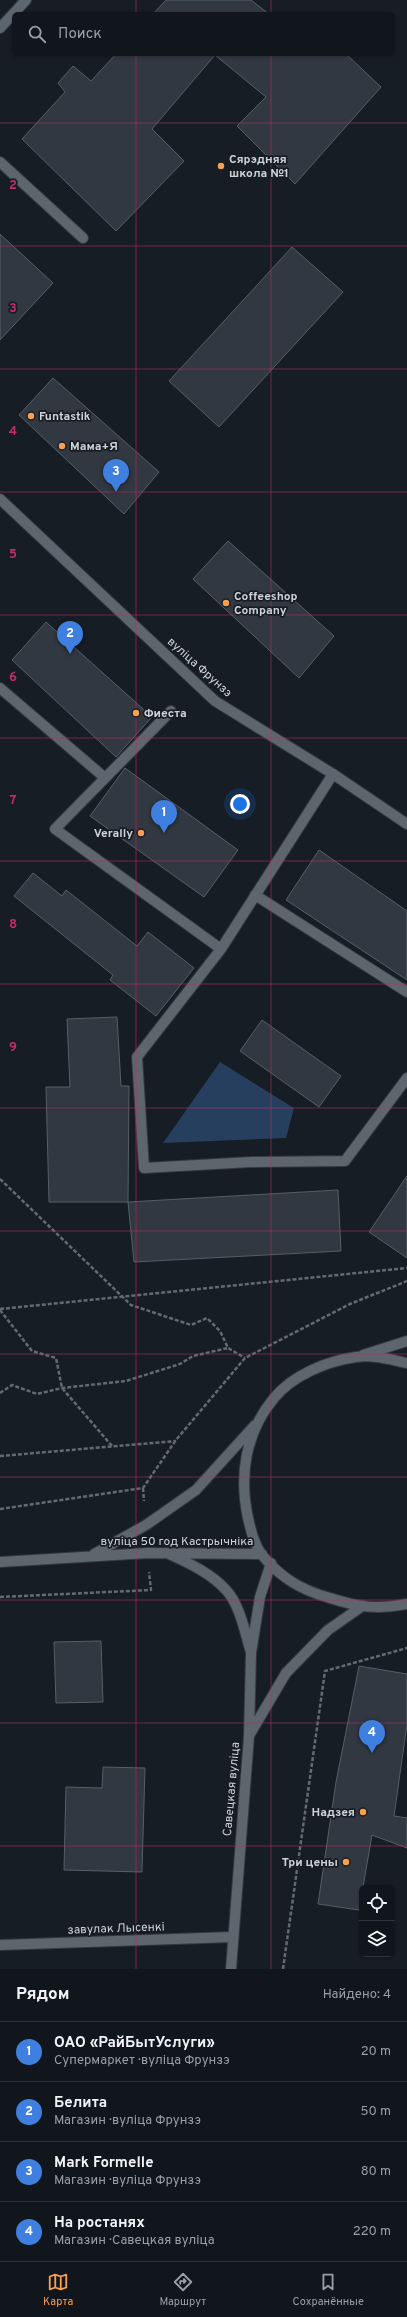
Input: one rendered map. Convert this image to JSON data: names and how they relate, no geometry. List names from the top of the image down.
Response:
{
  "streets": {
    "main road": [
      "вуліца Фрунзэ",
      "вуліца 50 год Кастрычніка",
      "Савецкая вуліца",
      "завулак Лысенкі"
    ]
  },
  "crossings": [
    ["Савецкая вуліца", "завулак Лысенкі"]
  ],
  "places": [
    "Сярэдняя школа №1",
    "Funtastik",
    "Мама+Я",
    "Coffeeshop Company",
    "Фиеста",
    "Verally",
    "Надзея",
    "Три цены"
  ],
  "page": {
    "search": "Поиск",
    "pins": [
      "3",
      "2",
      "1",
      "4"
    ],
    "heading": ["Рядом", "Найдено: 4"],
    "list": [
      {
        "mark": "1",
        "name": "ОАО «РайБытУслуги»",
        "note": "Супермаркет · вуліца Фрунзэ",
        "value": "20 m"
      },
      {
        "mark": "2",
        "name": "Белита",
        "note": "Магазин · вуліца Фрунзэ",
        "value": "50 m"
      },
      {
        "mark": "3",
        "name": "Mark Formelle",
        "note": "Магазин · вуліца Фрунзэ",
        "value": "80 m"
      },
      {
        "mark": "4",
        "name": "На ростанях",
        "note": "Магазин · Савецкая вуліца",
        "value": "220 m"
      }
    ],
    "nav": ["Карта", "Маршрут", "Сохранённые"]
  },
  "grid": {
    "rows": [
      "2",
      "3",
      "4",
      "5",
      "6",
      "7",
      "8",
      "9"
    ]
  }
}
